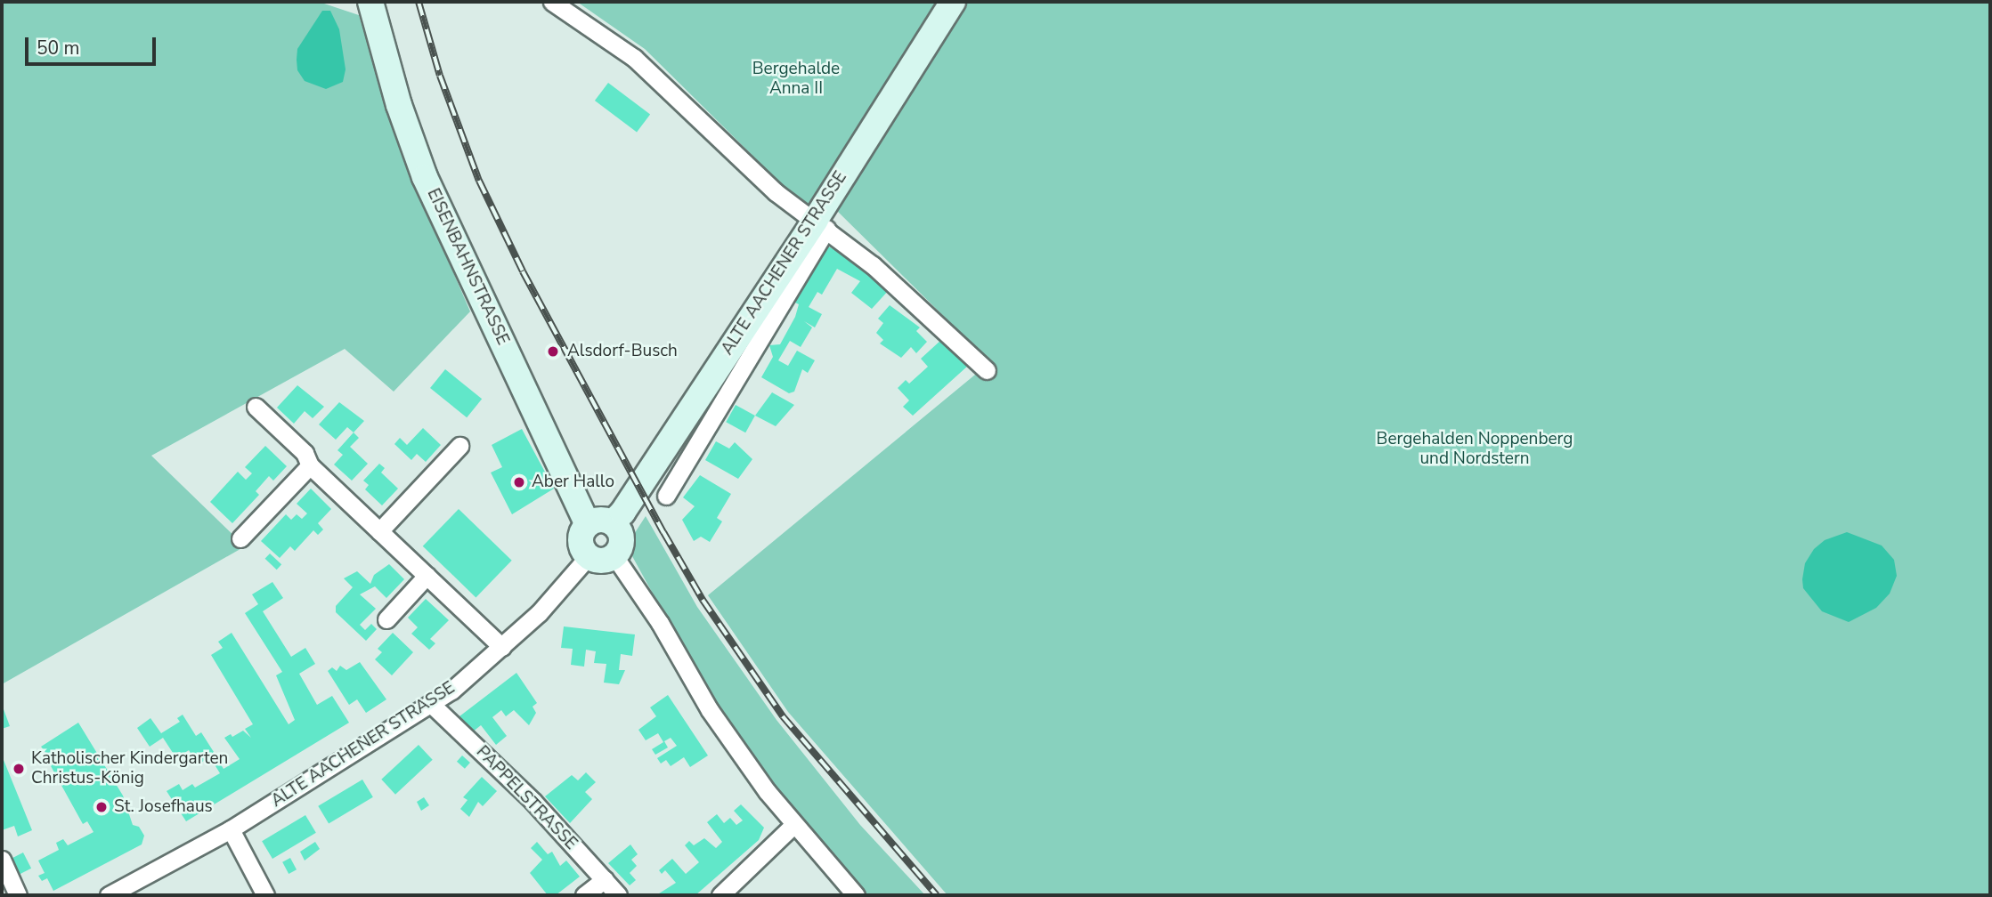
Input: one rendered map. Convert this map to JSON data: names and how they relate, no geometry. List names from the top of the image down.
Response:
{
  "streets": {
    "street": ["ALTE AACHENER STRASSE", "EISENBAHNSTRASSE", "PAPPELSTRASSE"]
  },
  "crossings": [
    ["ALTE AACHENER STRASSE", "EISENBAHNSTRASSE"],
    ["ALTE AACHENER STRASSE", "PAPPELSTRASSE"]
  ],
  "parks": ["Bergehalde Anna II", "Bergehalden Noppenberg und Nordstern"],
  "places": [
    "Alsdorf-Busch",
    "Aber Hallo",
    "Katholischer Kindergarten Christus-König",
    "St. Josefhaus"
  ],
  "scale_bar": "50 m"
}
